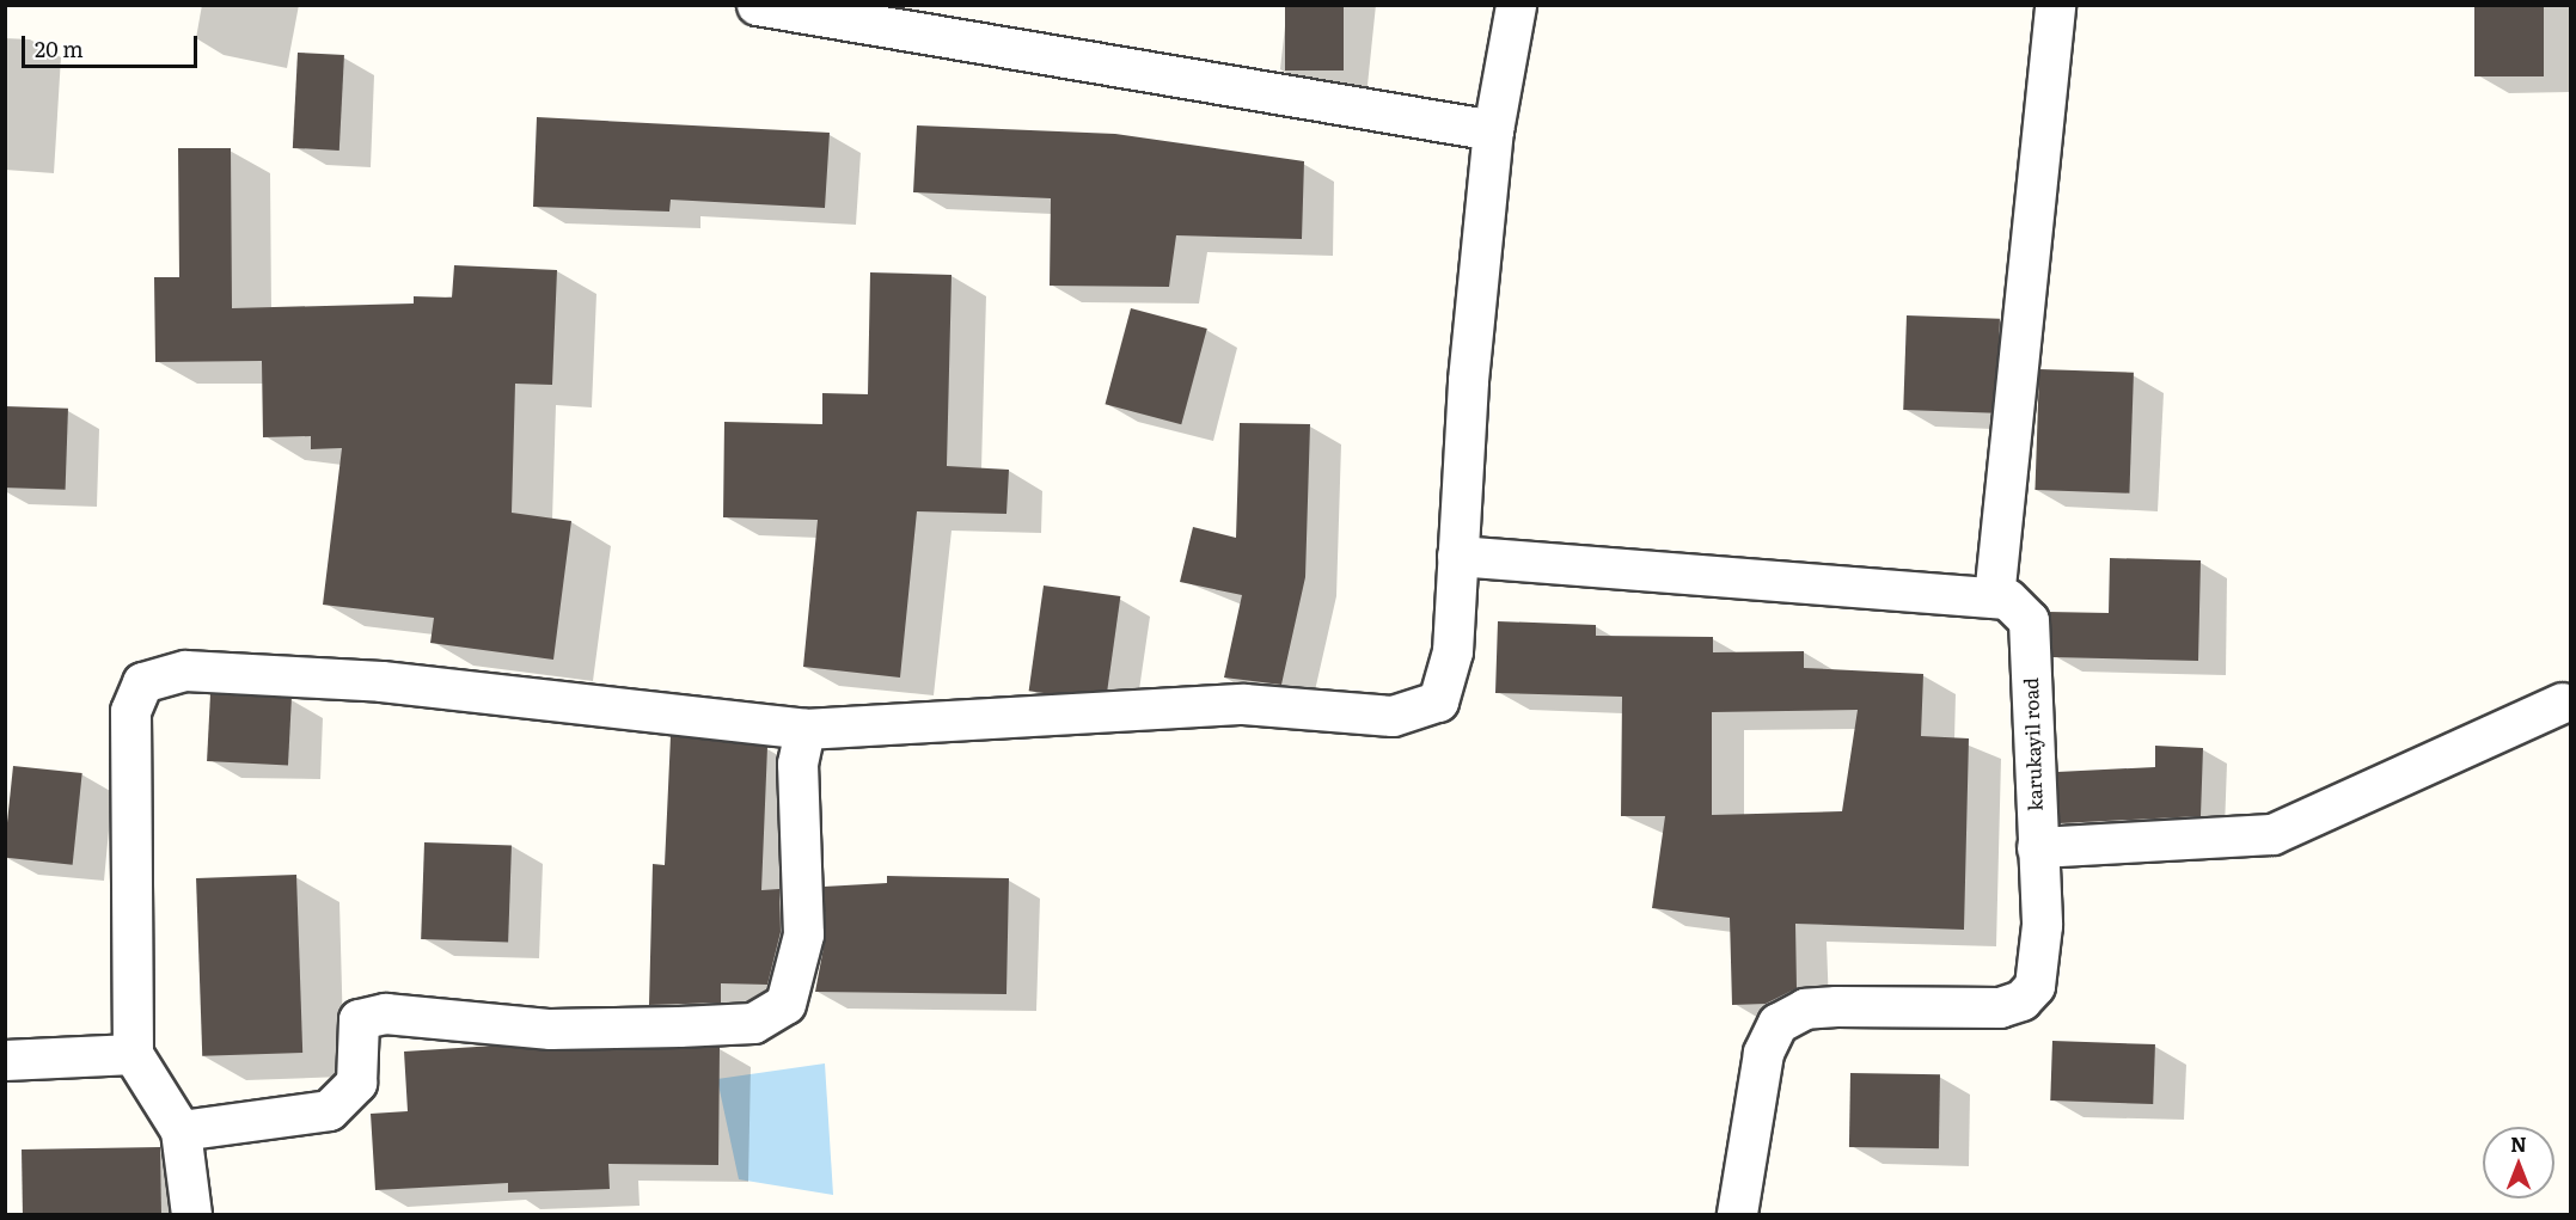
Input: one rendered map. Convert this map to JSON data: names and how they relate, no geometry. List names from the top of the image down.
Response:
{
  "streets": {
    "street": ["karukayil road"]
  },
  "scale_bar": "20 m",
  "north": "top"
}
